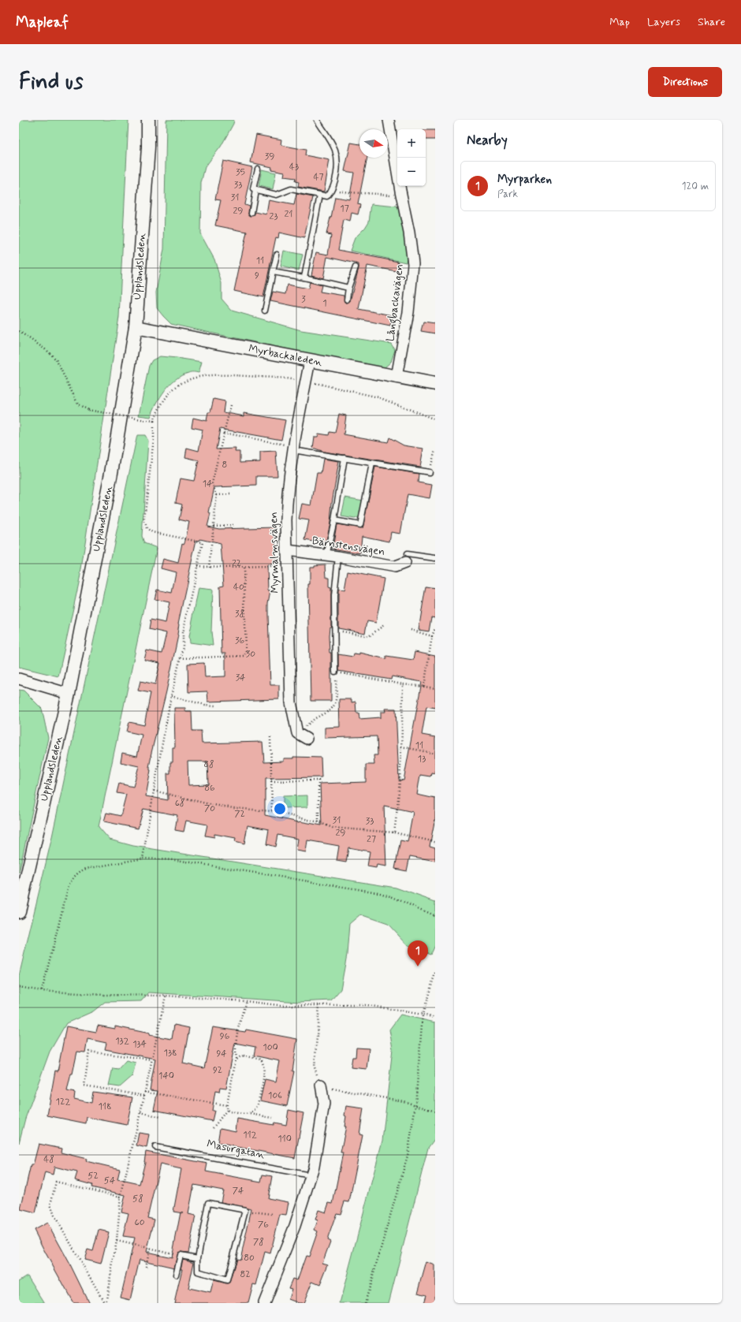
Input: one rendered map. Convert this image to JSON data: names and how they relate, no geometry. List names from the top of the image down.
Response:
{
  "streets": {
    "street": [
      "Upplandsleden",
      "Långbackavägen",
      "Myrbackaleden",
      "Bärnstensvägen",
      "Myrmalmsvägen"
    ],
    "lane": ["Masurgatan"]
  },
  "crossings": [
    ["Upplandsleden", "Myrbackaleden"],
    ["Långbackavägen", "Myrbackaleden"],
    ["Myrbackaleden", "Myrmalmsvägen"],
    ["Bärnstensvägen", "Myrmalmsvägen"]
  ],
  "house_numbers": [
    "39",
    "43",
    "35",
    "47",
    "33",
    "31",
    "17",
    "29",
    "21",
    "23",
    "11",
    "9",
    "3",
    "1",
    "8",
    "14",
    "22",
    "40",
    "38",
    "36",
    "30",
    "34",
    "11",
    "13",
    "88",
    "86",
    "68",
    "70",
    "72",
    "31",
    "33",
    "29",
    "27",
    "96",
    "132",
    "134",
    "100",
    "138",
    "94",
    "92",
    "140",
    "106",
    "122",
    "118",
    "112",
    "110",
    "48",
    "52",
    "54",
    "74",
    "58",
    "60",
    "76",
    "78",
    "80",
    "82"
  ],
  "north": "right",
  "page": {
    "header": "Mapleaf",
    "nav": ["Map", "Layers", "Share"],
    "buttons": "Directions",
    "title": "Find us",
    "heading": "Nearby",
    "map_buttons": ["+", "−"],
    "list": [
      {
        "mark": "1",
        "name": "Myrparken",
        "note": "Park",
        "value": "120 m"
      }
    ],
    "pins": "1"
  }
}
